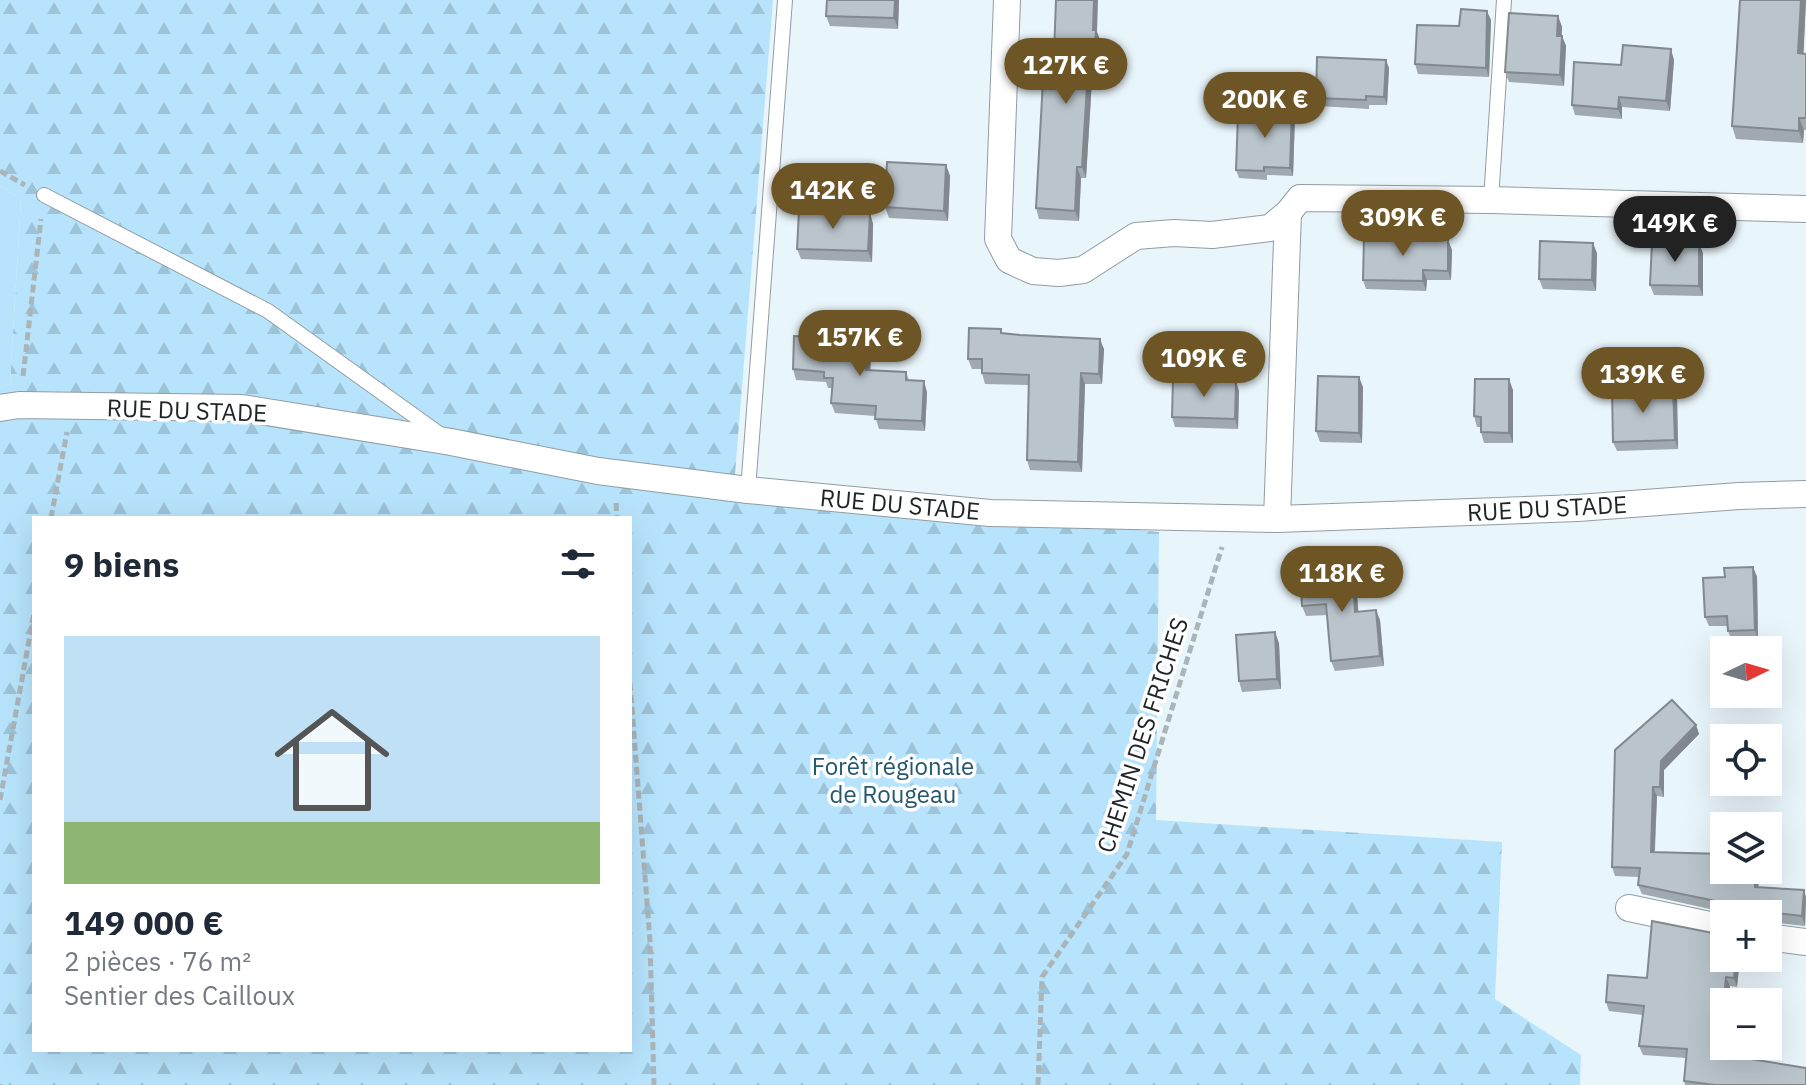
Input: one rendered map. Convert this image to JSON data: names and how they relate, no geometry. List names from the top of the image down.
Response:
{
  "streets": {
    "street": ["RUE DU STADE"],
    "path": ["CHEMIN DES FRICHES"]
  },
  "crossings": [
    ["RUE DU STADE", "CHEMIN DES FRICHES"]
  ],
  "parks": ["Forêt régionale de Rougeau"],
  "north": "right",
  "page": {
    "price": [
      "127K €",
      "200K €",
      "142K €",
      "309K €",
      "149K €",
      "157K €",
      "109K €",
      "139K €",
      "118K €"
    ],
    "heading": "9 biens",
    "list": [
      {
        "name": "149 000 €",
        "note": "2 pièces · 76 m² · Sentier des Cailloux"
      }
    ],
    "map_buttons": ["+", "−"]
  }
}
